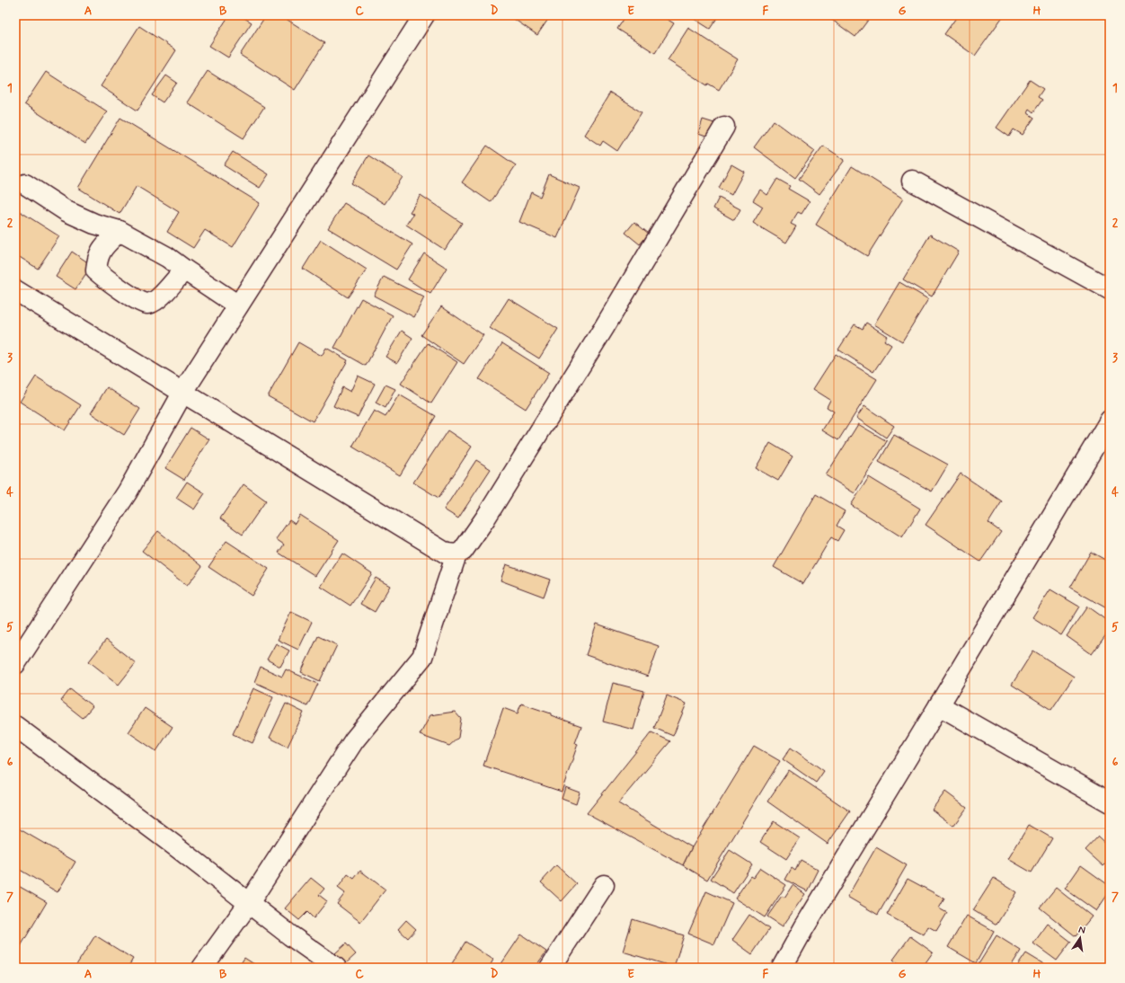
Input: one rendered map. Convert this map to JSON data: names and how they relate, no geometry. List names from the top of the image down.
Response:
{
  "north": "top",
  "grid": {
    "columns": [
      "A",
      "B",
      "C",
      "D",
      "E",
      "F",
      "G",
      "H"
    ],
    "rows": [
      "1",
      "2",
      "3",
      "4",
      "5",
      "6",
      "7"
    ]
  }
}
